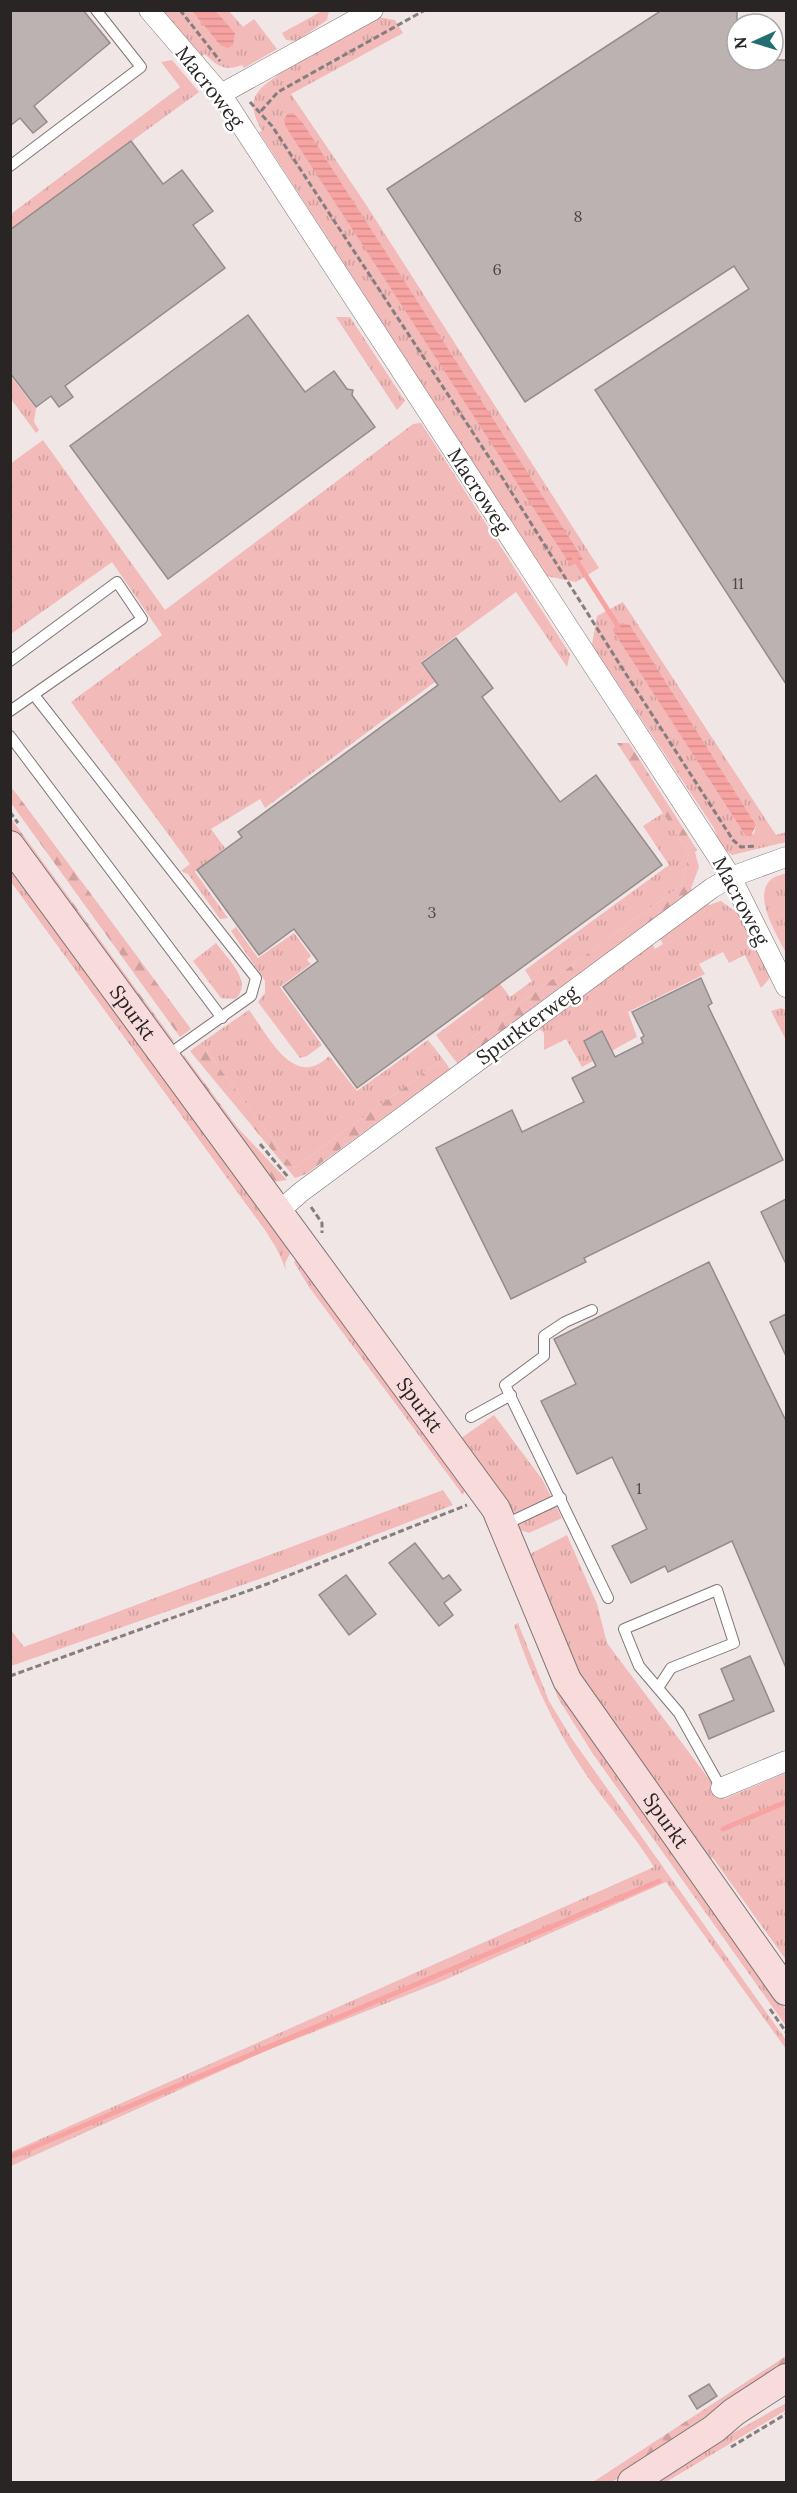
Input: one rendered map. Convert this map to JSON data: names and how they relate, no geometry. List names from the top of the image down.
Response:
{
  "streets": {
    "street": ["Macroweg", "Spurkt", "Spurkterweg"]
  },
  "crossings": [
    ["Macroweg", "Spurkterweg"],
    ["Spurkt", "Spurkterweg"]
  ],
  "house_numbers": [
    "8",
    "6",
    "11",
    "3",
    "1"
  ],
  "north": "left"
}
